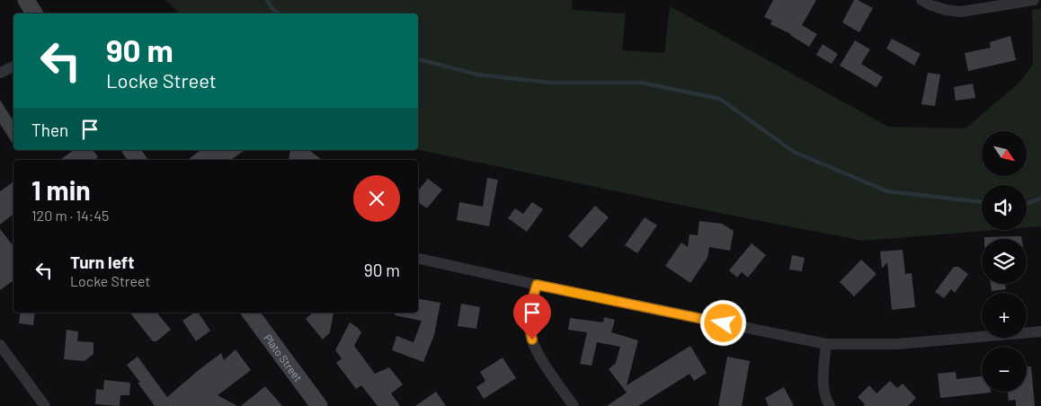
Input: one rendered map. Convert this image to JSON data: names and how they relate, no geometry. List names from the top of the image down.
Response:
{
  "streets": {
    "street": ["Plato Street"]
  },
  "north": "bottom right",
  "page": {
    "turn": ["90 m", "Locke Street"],
    "then": "Then",
    "map_buttons": ["+", "−"],
    "heading": ["1 min", "120 m · 14:45"],
    "list": [
      {
        "name": "Turn left",
        "note": "Locke Street",
        "value": "90 m"
      }
    ]
  }
}
